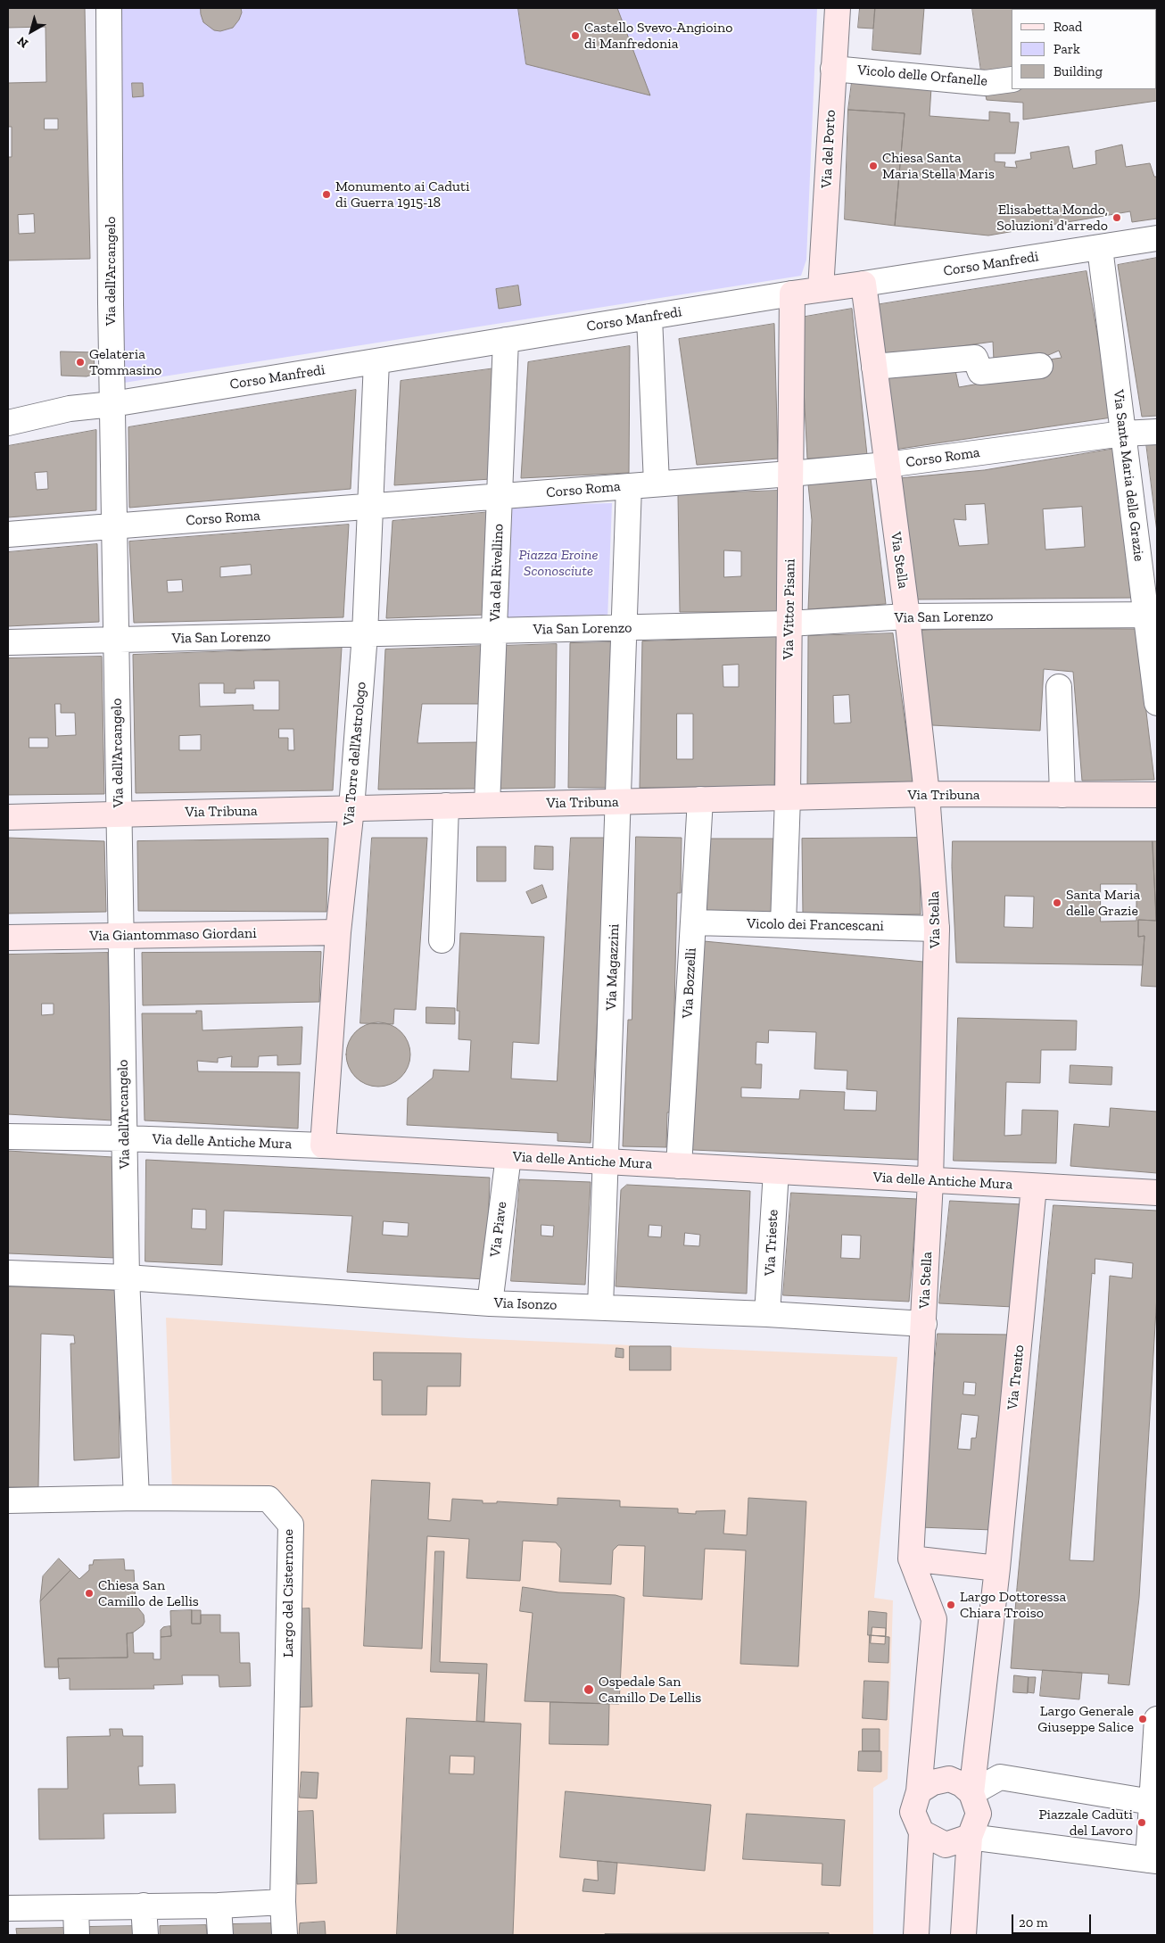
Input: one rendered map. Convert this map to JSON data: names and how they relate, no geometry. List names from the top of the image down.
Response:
{
  "streets": {
    "street": [
      "Vicolo delle Orfanelle",
      "Via del Porto",
      "Corso Manfredi",
      "Via dell'Arcangelo",
      "Corso Roma",
      "Via Santa Maria delle Grazie",
      "Via Stella",
      "Via del Rivellino",
      "Via Vittor Pisani",
      "Via San Lorenzo",
      "Via Torre dell'Astrologo",
      "Via Tribuna",
      "Vicolo dei Francescani",
      "Via Giantommaso Giordani",
      "Via Magazzini",
      "Via Bozzelli",
      "Via delle Antiche Mura",
      "Via Piave",
      "Via Trieste",
      "Via Isonzo",
      "Via Trento",
      "Largo del Cisternone"
    ]
  },
  "crossings": [
    ["Vicolo delle Orfanelle", "Via del Porto"],
    ["Via del Porto", "Corso Manfredi"],
    ["Corso Manfredi", "Via dell'Arcangelo"],
    ["Corso Manfredi", "Via Santa Maria delle Grazie"],
    ["Corso Manfredi", "Via Stella"],
    ["Corso Manfredi", "Via del Rivellino"],
    ["Corso Manfredi", "Via Vittor Pisani"],
    ["Corso Manfredi", "Via Torre dell'Astrologo"],
    ["Via dell'Arcangelo", "Corso Roma"],
    ["Via dell'Arcangelo", "Via San Lorenzo"],
    ["Via dell'Arcangelo", "Via Tribuna"],
    ["Via dell'Arcangelo", "Via Giantommaso Giordani"],
    ["Via dell'Arcangelo", "Via delle Antiche Mura"],
    ["Via dell'Arcangelo", "Via Isonzo"],
    ["Via dell'Arcangelo", "Largo del Cisternone"],
    ["Corso Roma", "Via Santa Maria delle Grazie"],
    ["Corso Roma", "Via Stella"],
    ["Corso Roma", "Via del Rivellino"],
    ["Corso Roma", "Via Vittor Pisani"],
    ["Corso Roma", "Via Torre dell'Astrologo"],
    ["Corso Roma", "Via Magazzini"],
    ["Via Santa Maria delle Grazie", "Via San Lorenzo"],
    ["Via Stella", "Via San Lorenzo"],
    ["Via Stella", "Via Tribuna"],
    ["Via Stella", "Vicolo dei Francescani"],
    ["Via Stella", "Via delle Antiche Mura"],
    ["Via Stella", "Via Isonzo"],
    ["Via del Rivellino", "Via San Lorenzo"],
    ["Via del Rivellino", "Via Tribuna"],
    ["Via Vittor Pisani", "Via San Lorenzo"],
    ["Via Vittor Pisani", "Via Tribuna"],
    ["Via Vittor Pisani", "Vicolo dei Francescani"],
    ["Via San Lorenzo", "Via Torre dell'Astrologo"],
    ["Via San Lorenzo", "Via Magazzini"],
    ["Via Torre dell'Astrologo", "Via Tribuna"],
    ["Via Torre dell'Astrologo", "Via Giantommaso Giordani"],
    ["Via Torre dell'Astrologo", "Via delle Antiche Mura"],
    ["Via Tribuna", "Via Magazzini"],
    ["Via Tribuna", "Via Bozzelli"],
    ["Vicolo dei Francescani", "Via Bozzelli"],
    ["Via Magazzini", "Via delle Antiche Mura"],
    ["Via Magazzini", "Via Isonzo"],
    ["Via Bozzelli", "Via delle Antiche Mura"],
    ["Via delle Antiche Mura", "Via Piave"],
    ["Via delle Antiche Mura", "Via Trieste"],
    ["Via delle Antiche Mura", "Via Trento"],
    ["Via Piave", "Via Isonzo"],
    ["Via Trieste", "Via Isonzo"]
  ],
  "parks": ["Piazza Eroine Sconosciute"],
  "places": [
    "Castello Svevo-Angioino di Manfredonia",
    "Chiesa Santa Maria Stella Maris",
    "Monumento ai Caduti di Guerra 1915-18",
    "Elisabetta Mondo, Soluzioni d'arredo",
    "Gelateria Tommasino",
    "Santa Maria delle Grazie",
    "Chiesa San Camillo de Lellis",
    "Largo Dottoressa Chiara Troiso",
    "Ospedale San Camillo De Lellis",
    "Largo Generale Giuseppe Salice",
    "Piazzale Caduti del Lavoro"
  ],
  "legend": ["Road", "Park", "Building"],
  "scale_bar": "20 m",
  "north": "bottom left"
}
